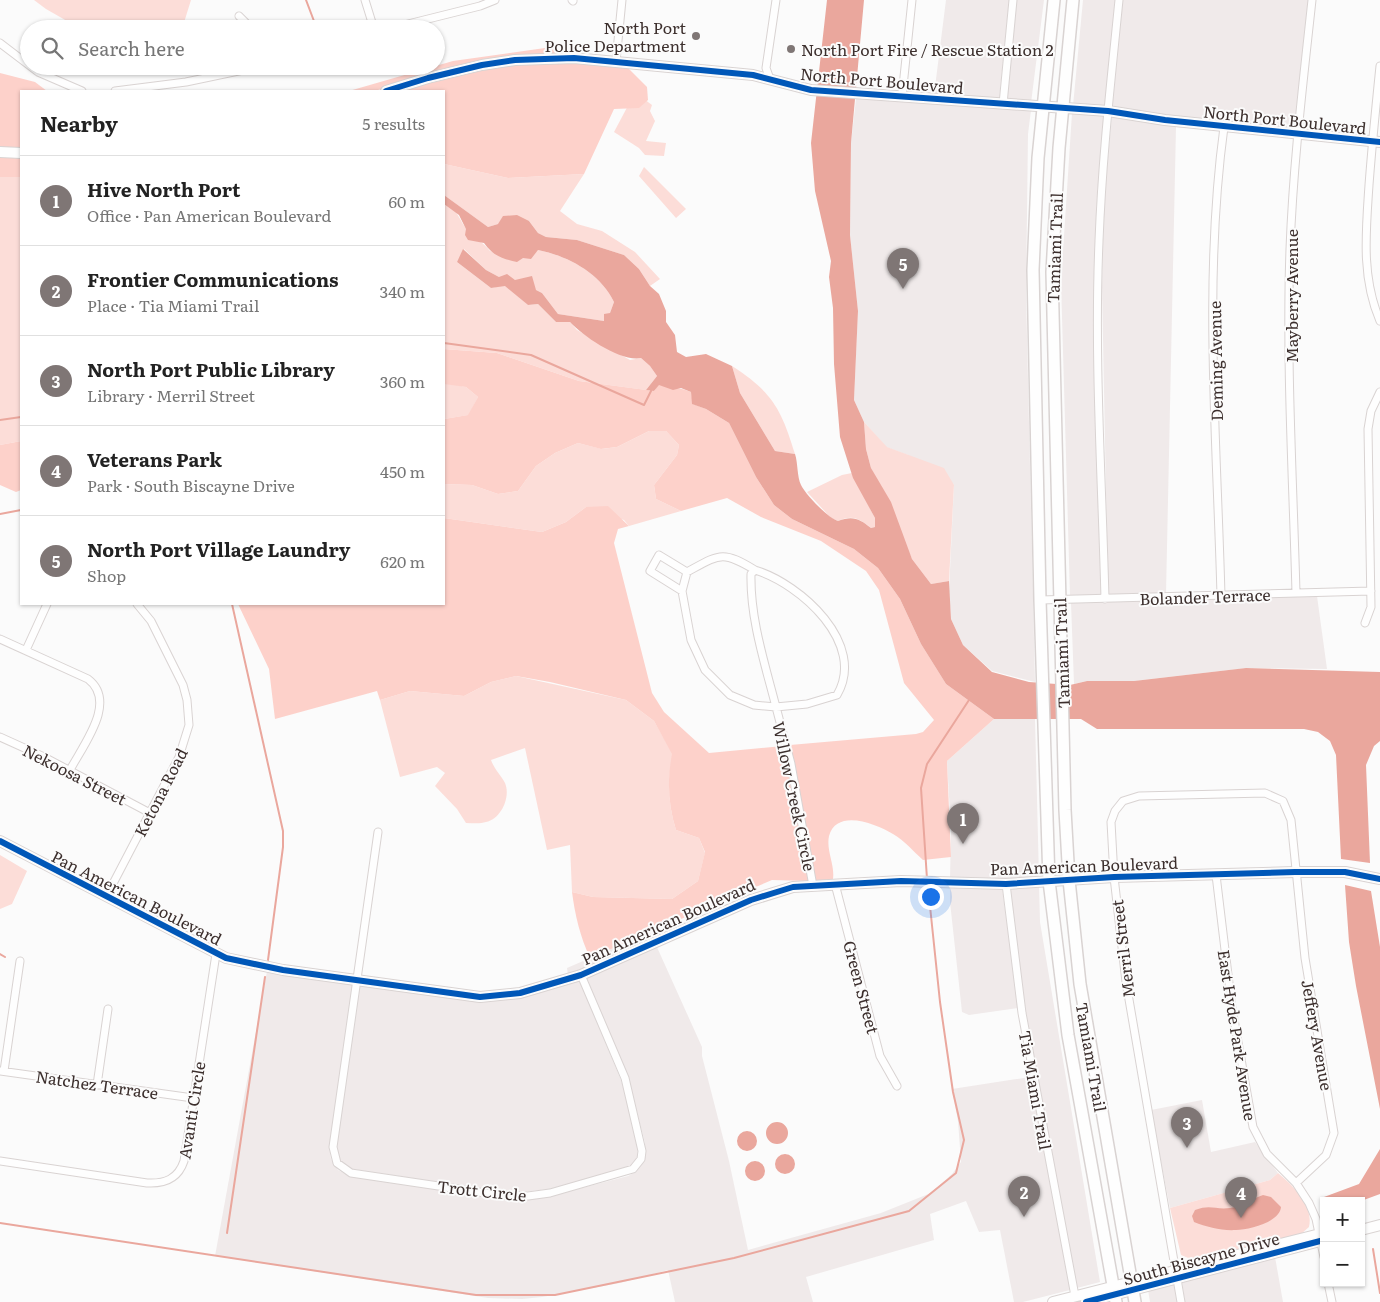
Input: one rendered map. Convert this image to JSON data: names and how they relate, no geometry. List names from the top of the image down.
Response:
{
  "streets": {
    "main road": ["Tamiami Trail"],
    "street": [
      "North Port Boulevard",
      "Mayberry Avenue",
      "Deming Avenue",
      "Bolander Terrace",
      "Nekoosa Street",
      "Ketona Road",
      "Willow Creek Circle",
      "Pan American Boulevard",
      "Merril Street",
      "Green Street",
      "East Hyde Park Avenue",
      "Jeffery Avenue",
      "Natchez Terrace",
      "Tia Miami Trail",
      "Avanti Circle",
      "Trott Circle",
      "South Biscayne Drive"
    ]
  },
  "crossings": [
    ["North Port Boulevard", "Tamiami Trail"],
    ["North Port Boulevard", "Mayberry Avenue"],
    ["North Port Boulevard", "Deming Avenue"],
    ["Tamiami Trail", "Bolander Terrace"],
    ["Tamiami Trail", "Pan American Boulevard"],
    ["Tamiami Trail", "South Biscayne Drive"],
    ["Mayberry Avenue", "Bolander Terrace"],
    ["Deming Avenue", "Bolander Terrace"],
    ["Nekoosa Street", "Ketona Road"],
    ["Ketona Road", "Pan American Boulevard"],
    ["Willow Creek Circle", "Pan American Boulevard"],
    ["Pan American Boulevard", "Merril Street"],
    ["Pan American Boulevard", "Green Street"],
    ["Pan American Boulevard", "East Hyde Park Avenue"],
    ["Pan American Boulevard", "Jeffery Avenue"],
    ["Pan American Boulevard", "Tia Miami Trail"],
    ["Pan American Boulevard", "Avanti Circle"],
    ["Pan American Boulevard", "Trott Circle"],
    ["Merril Street", "Jeffery Avenue"],
    ["Merril Street", "South Biscayne Drive"],
    ["East Hyde Park Avenue", "Jeffery Avenue"],
    ["Natchez Terrace", "Avanti Circle"],
    ["Tia Miami Trail", "South Biscayne Drive"]
  ],
  "places": ["North Port Police Department", "North Port Fire / Rescue Station 2"],
  "page": {
    "search": "Search here",
    "heading": ["Nearby", "5 results"],
    "list": [
      {
        "mark": "1",
        "name": "Hive North Port",
        "note": "Office · Pan American Boulevard",
        "value": "60 m"
      },
      {
        "mark": "2",
        "name": "Frontier Communications",
        "note": "Place · Tia Miami Trail",
        "value": "340 m"
      },
      {
        "mark": "3",
        "name": "North Port Public Library",
        "note": "Library · Merril Street",
        "value": "360 m"
      },
      {
        "mark": "4",
        "name": "Veterans Park",
        "note": "Park · South Biscayne Drive",
        "value": "450 m"
      },
      {
        "mark": "5",
        "name": "North Port Village Laundry",
        "note": "Shop",
        "value": "620 m"
      }
    ],
    "pins": [
      "5",
      "1",
      "3",
      "2",
      "4"
    ],
    "map_buttons": ["+", "−"]
  }
}
